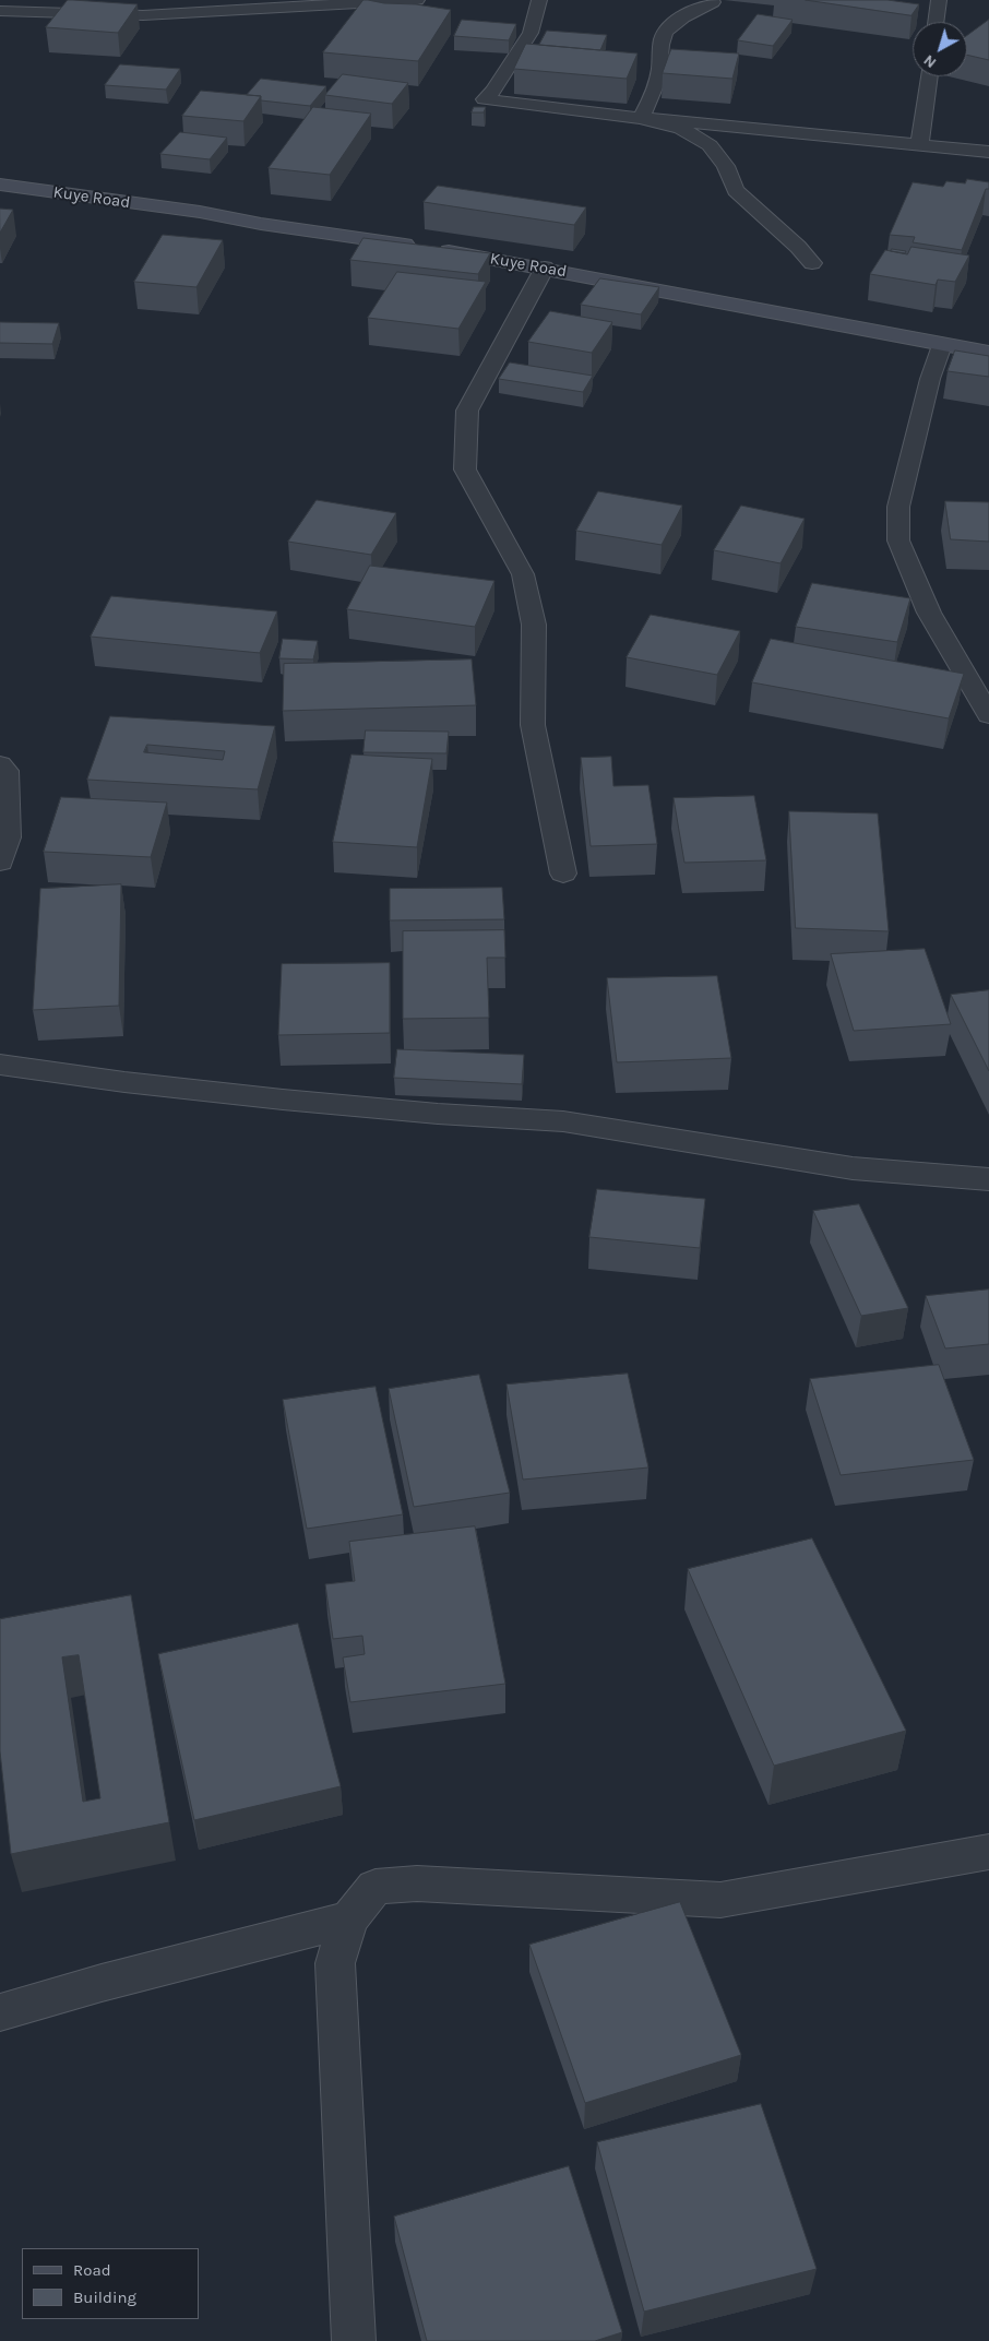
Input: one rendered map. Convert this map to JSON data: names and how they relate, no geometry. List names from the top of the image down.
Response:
{
  "streets": {
    "street": ["Kuye Road"]
  },
  "legend": ["Road", "Building"],
  "north": "bottom left"
}
